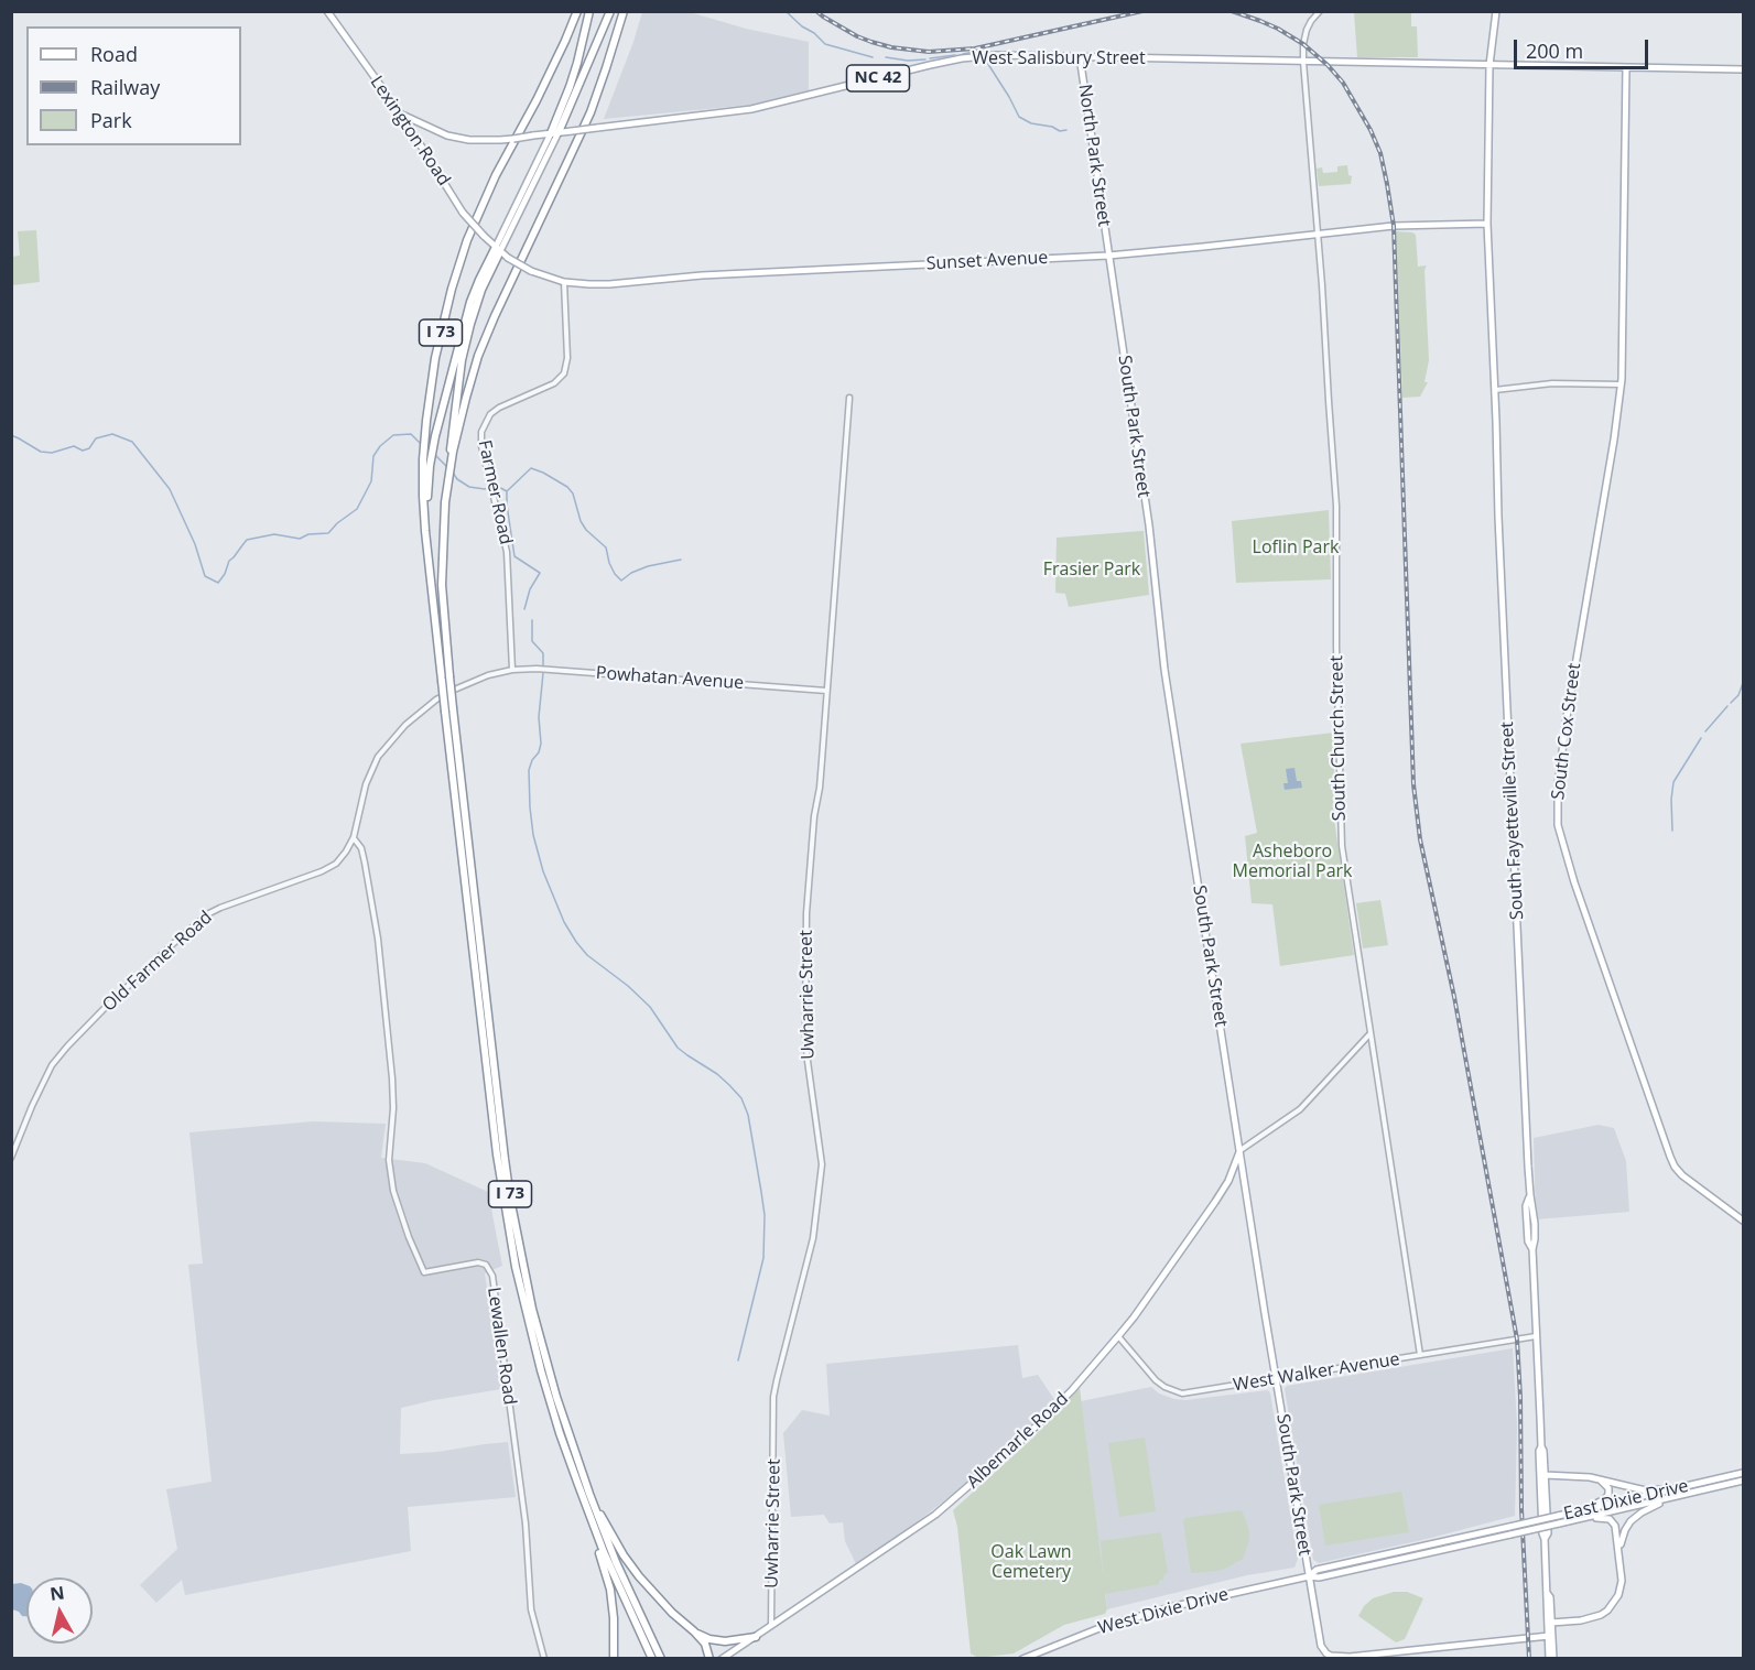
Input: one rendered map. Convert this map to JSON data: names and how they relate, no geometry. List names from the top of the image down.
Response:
{
  "streets": {
    "highway": ["I 73"],
    "main road": [
      "West Salisbury Street",
      "NC 42",
      "Lexington Road",
      "North Park Street",
      "Sunset Avenue",
      "South Park Street",
      "South Cox Street",
      "South Fayetteville Street",
      "Albemarle Road",
      "East Dixie Drive",
      "West Dixie Drive"
    ],
    "street": [
      "Farmer Road",
      "Powhatan Avenue",
      "South Church Street",
      "Old Farmer Road",
      "Uwharrie Street",
      "Lewallen Road",
      "West Walker Avenue"
    ]
  },
  "crossings": [
    ["West Salisbury Street", "NC 42"],
    ["West Salisbury Street", "Lexington Road"],
    ["West Salisbury Street", "North Park Street"],
    ["West Salisbury Street", "South Church Street"],
    ["West Salisbury Street", "South Fayetteville Street"],
    ["NC 42", "South Cox Street"],
    ["NC 42", "South Fayetteville Street"],
    ["Lexington Road", "Sunset Avenue"],
    ["North Park Street", "Sunset Avenue"],
    ["North Park Street", "South Park Street"],
    ["Sunset Avenue", "South Park Street"],
    ["Sunset Avenue", "Farmer Road"],
    ["Sunset Avenue", "South Church Street"],
    ["Sunset Avenue", "South Fayetteville Street"],
    ["South Park Street", "West Walker Avenue"],
    ["South Park Street", "Albemarle Road"],
    ["South Park Street", "West Dixie Drive"],
    ["Farmer Road", "Powhatan Avenue"],
    ["Farmer Road", "Old Farmer Road"],
    ["Powhatan Avenue", "Old Farmer Road"],
    ["Powhatan Avenue", "Uwharrie Street"],
    ["South Church Street", "West Walker Avenue"],
    ["South Fayetteville Street", "West Walker Avenue"],
    ["Old Farmer Road", "Lewallen Road"],
    ["Uwharrie Street", "Albemarle Road"],
    ["West Walker Avenue", "Albemarle Road"],
    ["East Dixie Drive", "West Dixie Drive"]
  ],
  "parks": [
    "Loflin Park",
    "Frasier Park",
    "Asheboro Memorial Park",
    "Oak Lawn Cemetery"
  ],
  "legend": ["Road", "Railway", "Park"],
  "scale_bar": "200 m",
  "north": "top"
}
